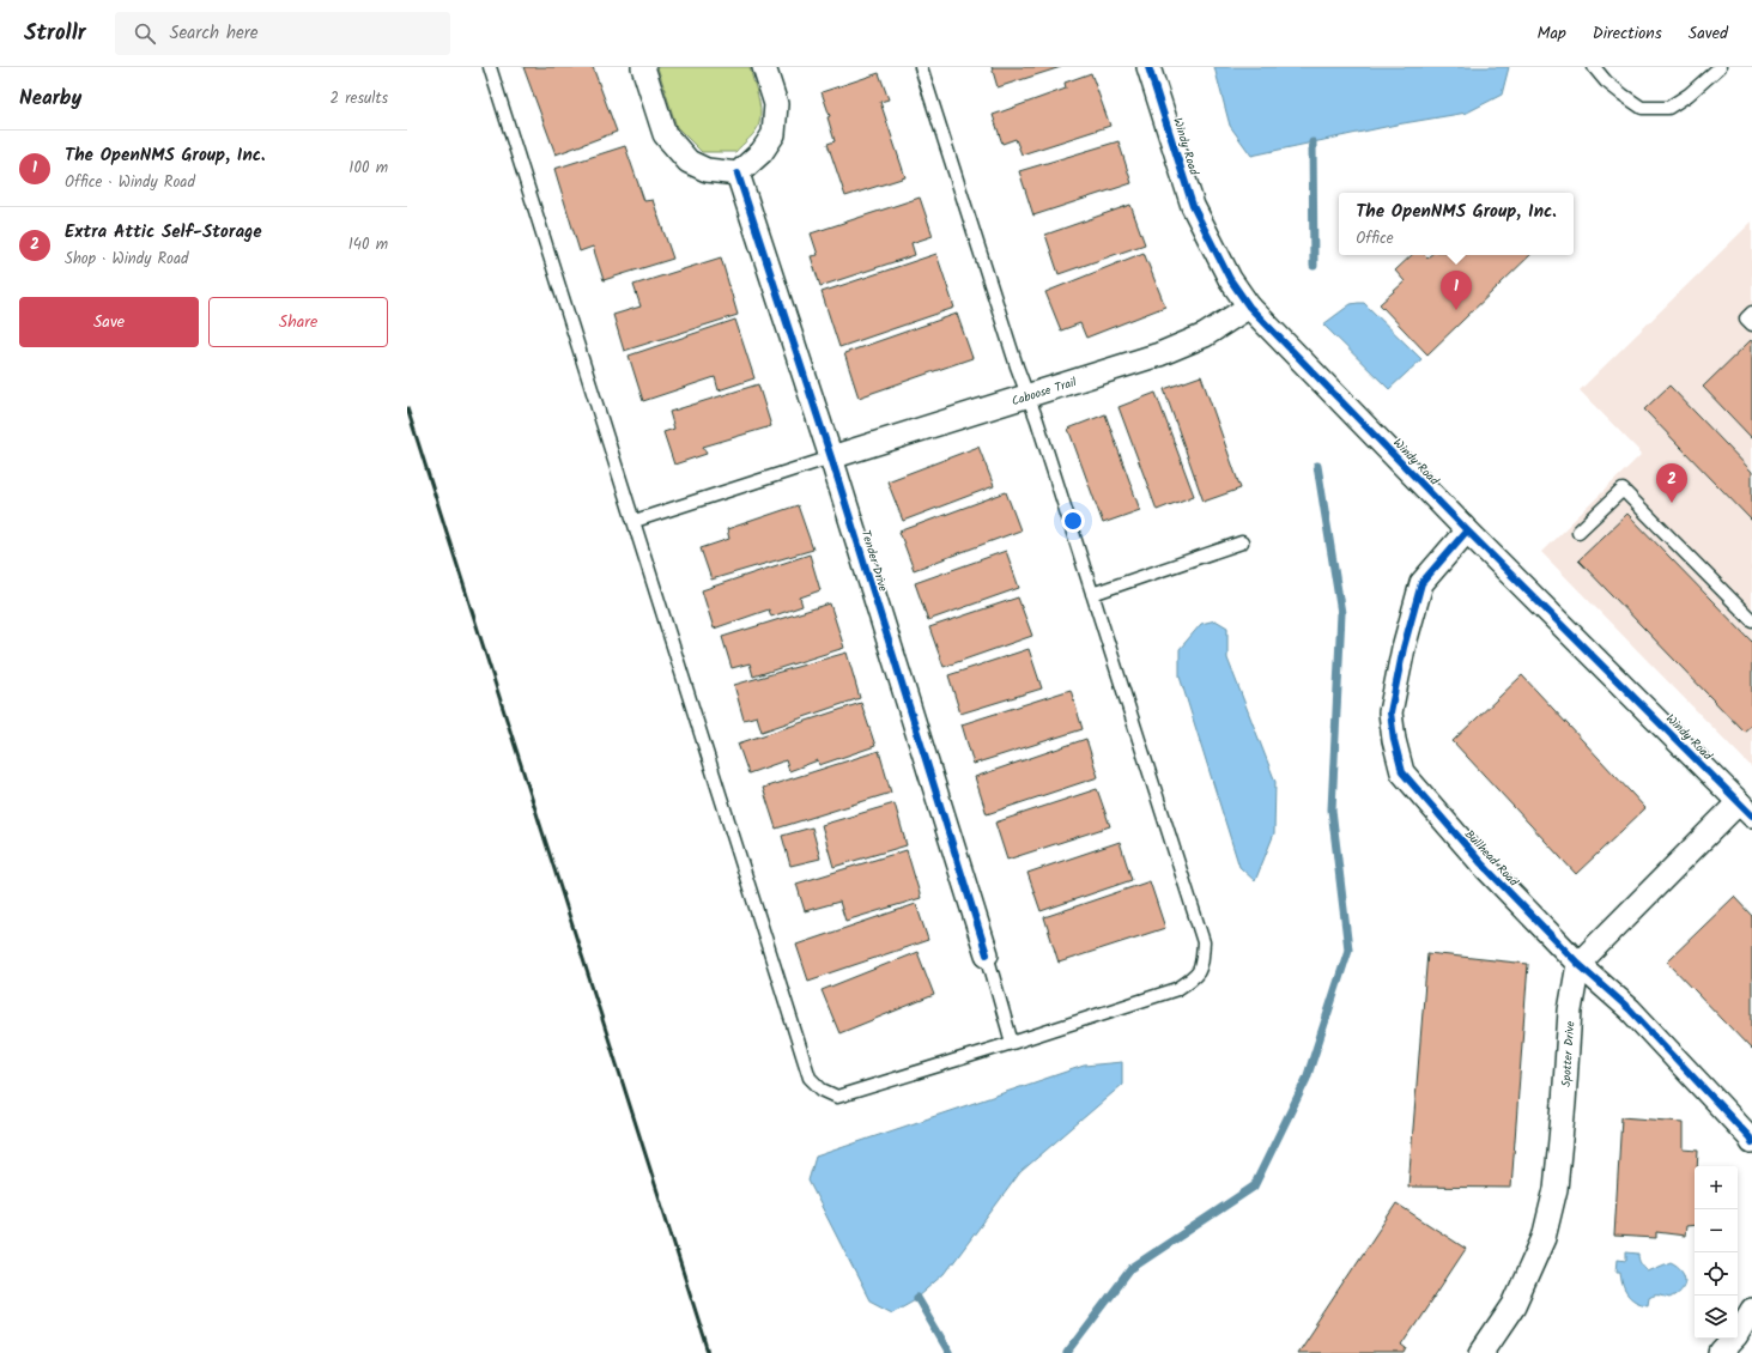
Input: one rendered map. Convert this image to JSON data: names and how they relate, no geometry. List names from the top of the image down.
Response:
{
  "streets": {
    "street": [
      "Windy Road",
      "Caboose Trail",
      "Tender Drive",
      "Bullhead Road",
      "Spotter Drive"
    ]
  },
  "crossings": [
    ["Windy Road", "Caboose Trail"],
    ["Windy Road", "Bullhead Road"],
    ["Caboose Trail", "Tender Drive"],
    ["Bullhead Road", "Spotter Drive"]
  ],
  "page": {
    "header": "Strollr",
    "search": "Search here",
    "nav": ["Map", "Directions", "Saved"],
    "heading": ["Nearby", "2 results"],
    "list": [
      {
        "mark": "1",
        "name": "The OpenNMS Group, Inc.",
        "note": "Office · Windy Road",
        "value": "100 m"
      },
      {
        "mark": "2",
        "name": "Extra Attic Self-Storage",
        "note": "Shop · Windy Road",
        "value": "140 m"
      }
    ],
    "popup": ["The OpenNMS Group, Inc.", "Office"],
    "pins": ["1", "2"],
    "buttons": ["Save", "Share"],
    "map_buttons": ["+", "−"]
  }
}
